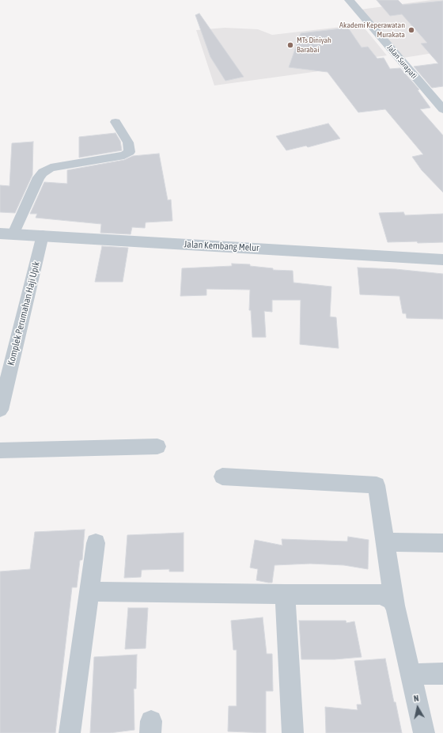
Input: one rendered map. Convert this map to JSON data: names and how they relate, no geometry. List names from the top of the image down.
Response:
{
  "streets": {
    "street": ["Jalan Surapati", "Jalan Kembang Melur", "Komplek Perumahan Haji Upik"]
  },
  "crossings": [
    ["Jalan Kembang Melur", "Komplek Perumahan Haji Upik"]
  ],
  "places": ["Akademi Keperawatan Murakata", "MTs Diniyah Barabai"],
  "north": "top"
}
